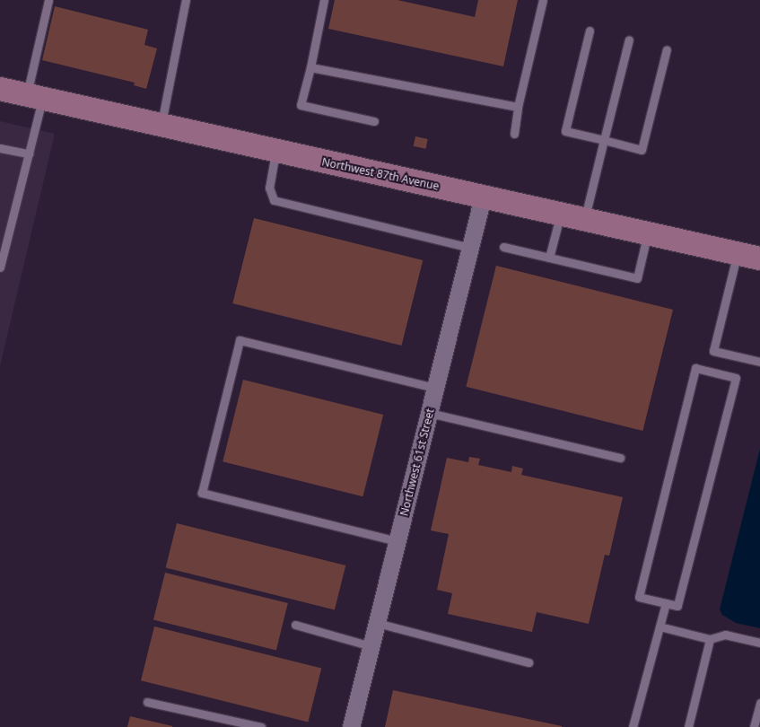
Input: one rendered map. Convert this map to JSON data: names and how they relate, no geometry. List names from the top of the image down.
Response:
{
  "streets": {
    "main road": ["Northwest 87th Avenue"],
    "street": ["Northwest 61st Street"]
  },
  "crossings": [
    ["Northwest 87th Avenue", "Northwest 61st Street"]
  ]
}
